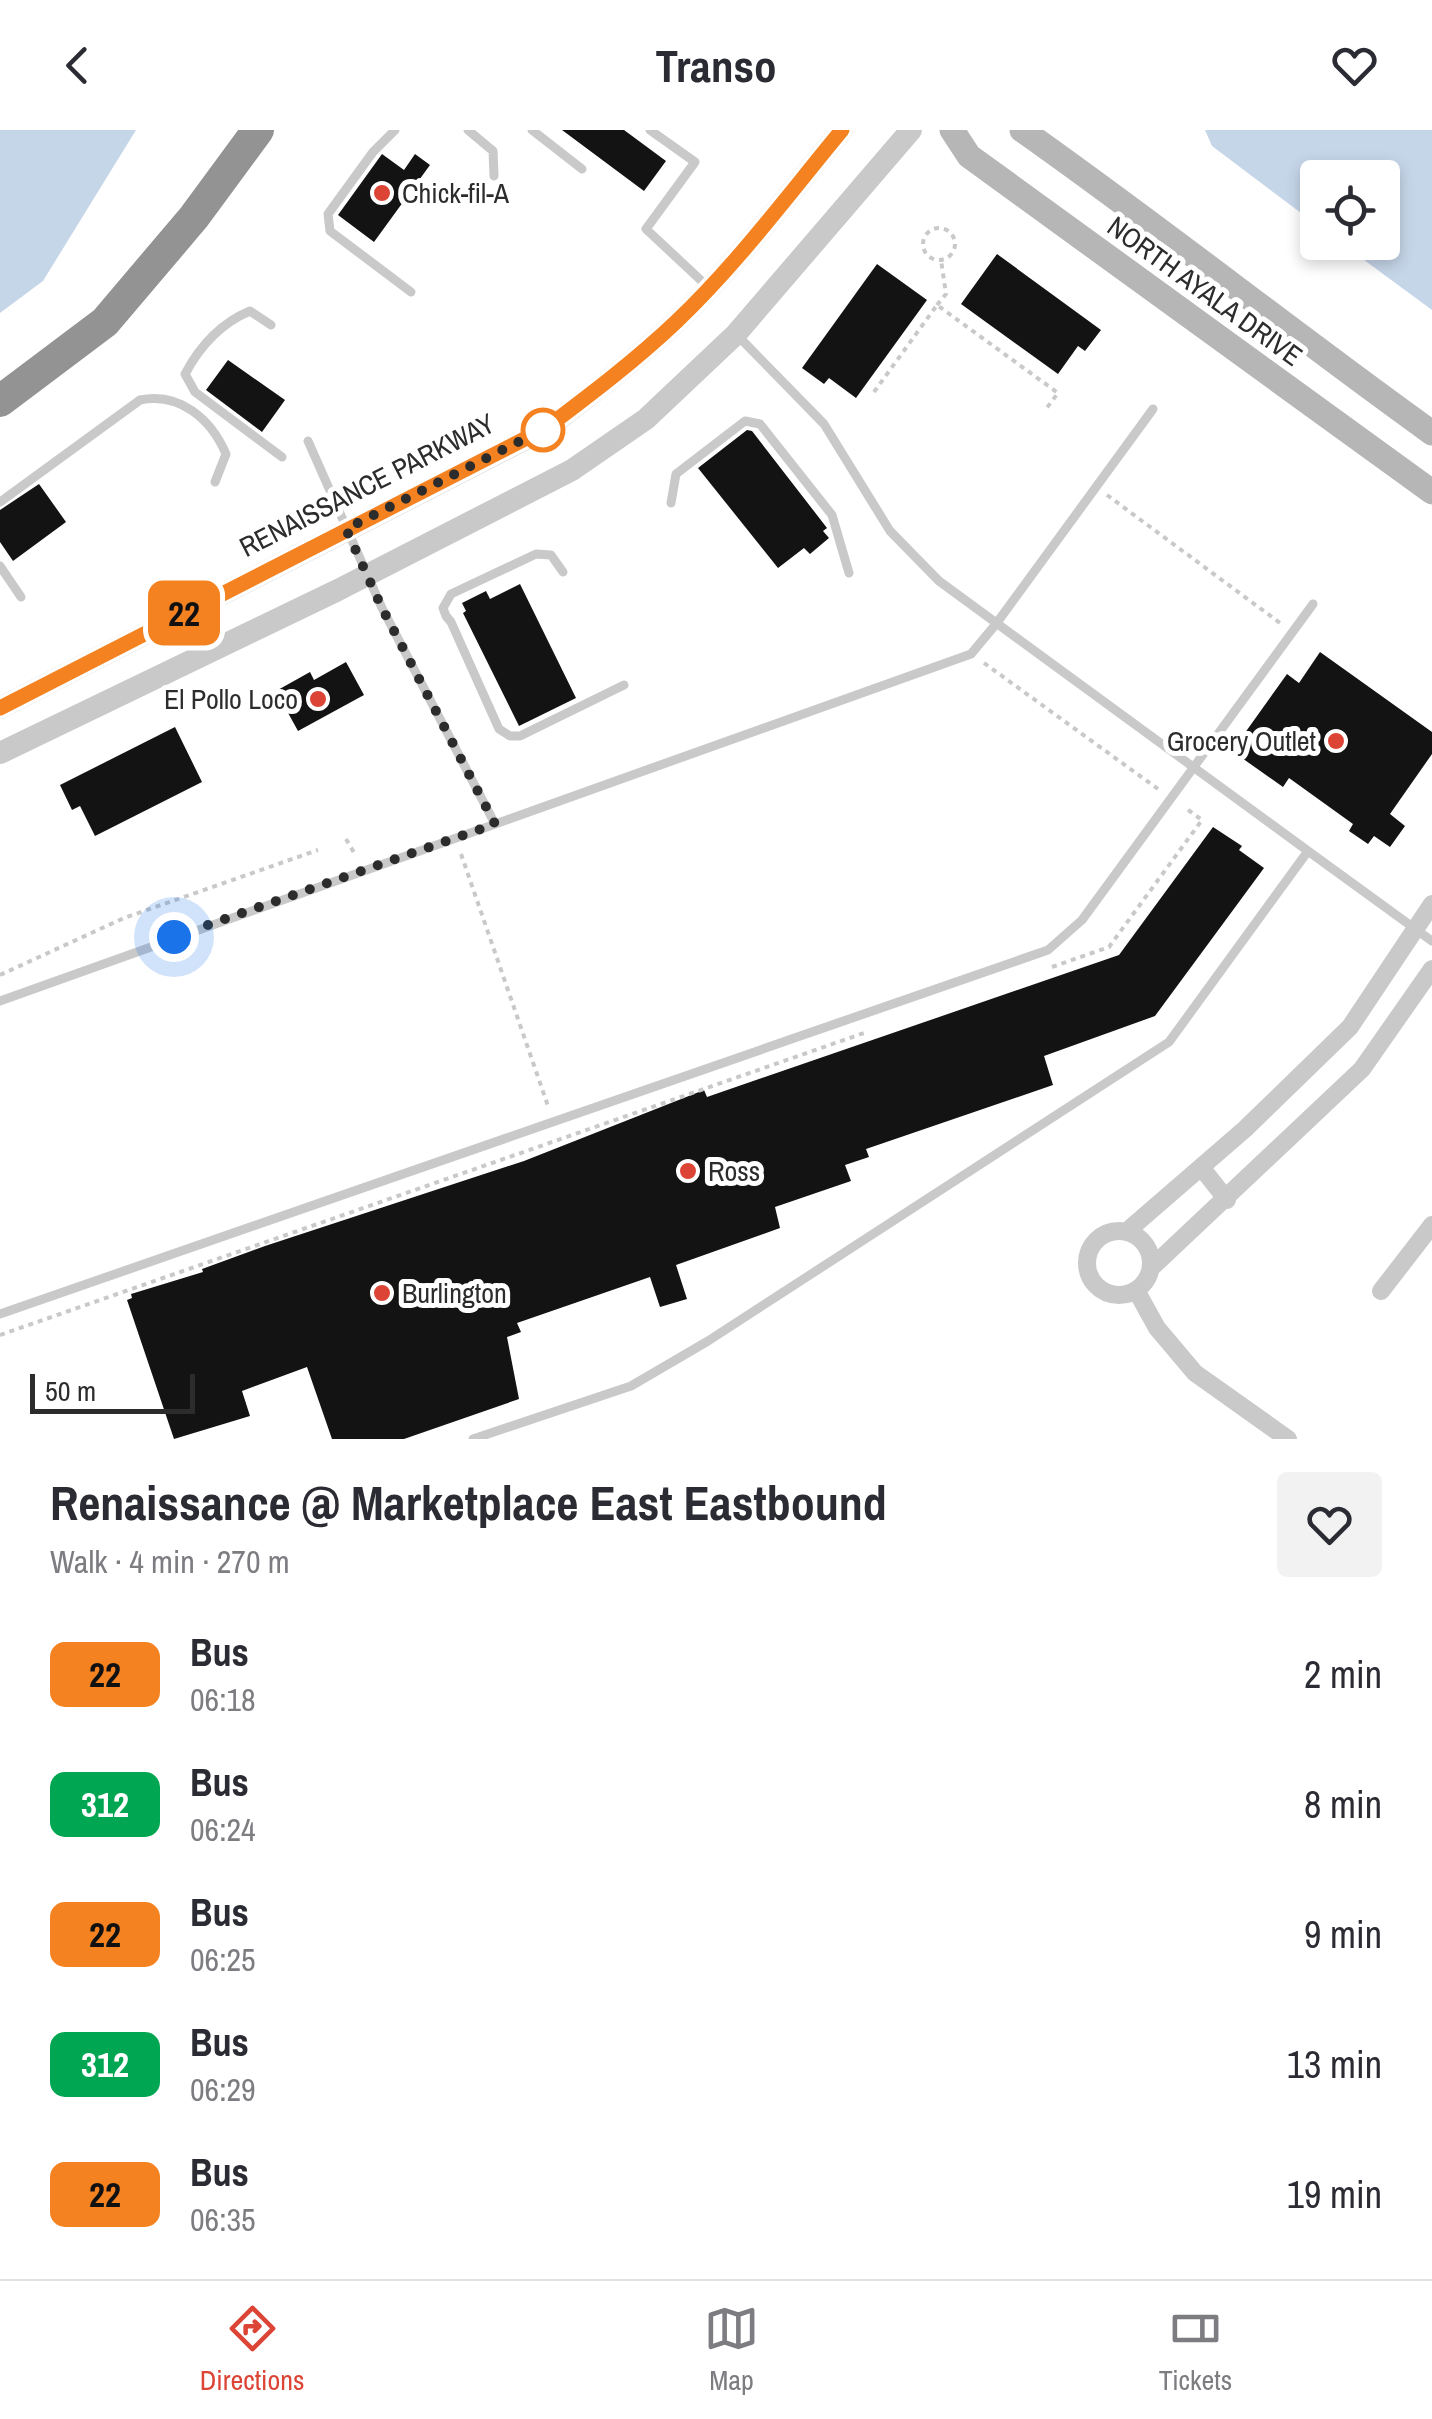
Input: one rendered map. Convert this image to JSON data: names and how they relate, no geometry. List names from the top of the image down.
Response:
{
  "streets": {
    "main road": ["NORTH AYALA DRIVE"],
    "street": ["RENAISSANCE PARKWAY"]
  },
  "places": [
    "Chick-fil-A",
    "El Pollo Loco",
    "Grocery Outlet",
    "Ross",
    "Burlington"
  ],
  "lines": ["bus line 22"],
  "scale_bar": "50 m",
  "page": {
    "header": "Transo",
    "on_map": "22",
    "scale": "50 m",
    "heading": ["Renaissance @ Marketplace East Eastbound", "Walk · 4 min · 270 m"],
    "list": [
      {
        "mark": "22",
        "name": "Bus",
        "note": "06:18",
        "value": "2 min"
      },
      {
        "mark": "312",
        "name": "Bus",
        "note": "06:24",
        "value": "8 min"
      },
      {
        "mark": "22",
        "name": "Bus",
        "note": "06:25",
        "value": "9 min"
      },
      {
        "mark": "312",
        "name": "Bus",
        "note": "06:29",
        "value": "13 min"
      },
      {
        "mark": "22",
        "name": "Bus",
        "note": "06:35",
        "value": "19 min"
      }
    ],
    "tabs": ["Directions", "Map", "Tickets"]
  }
}
